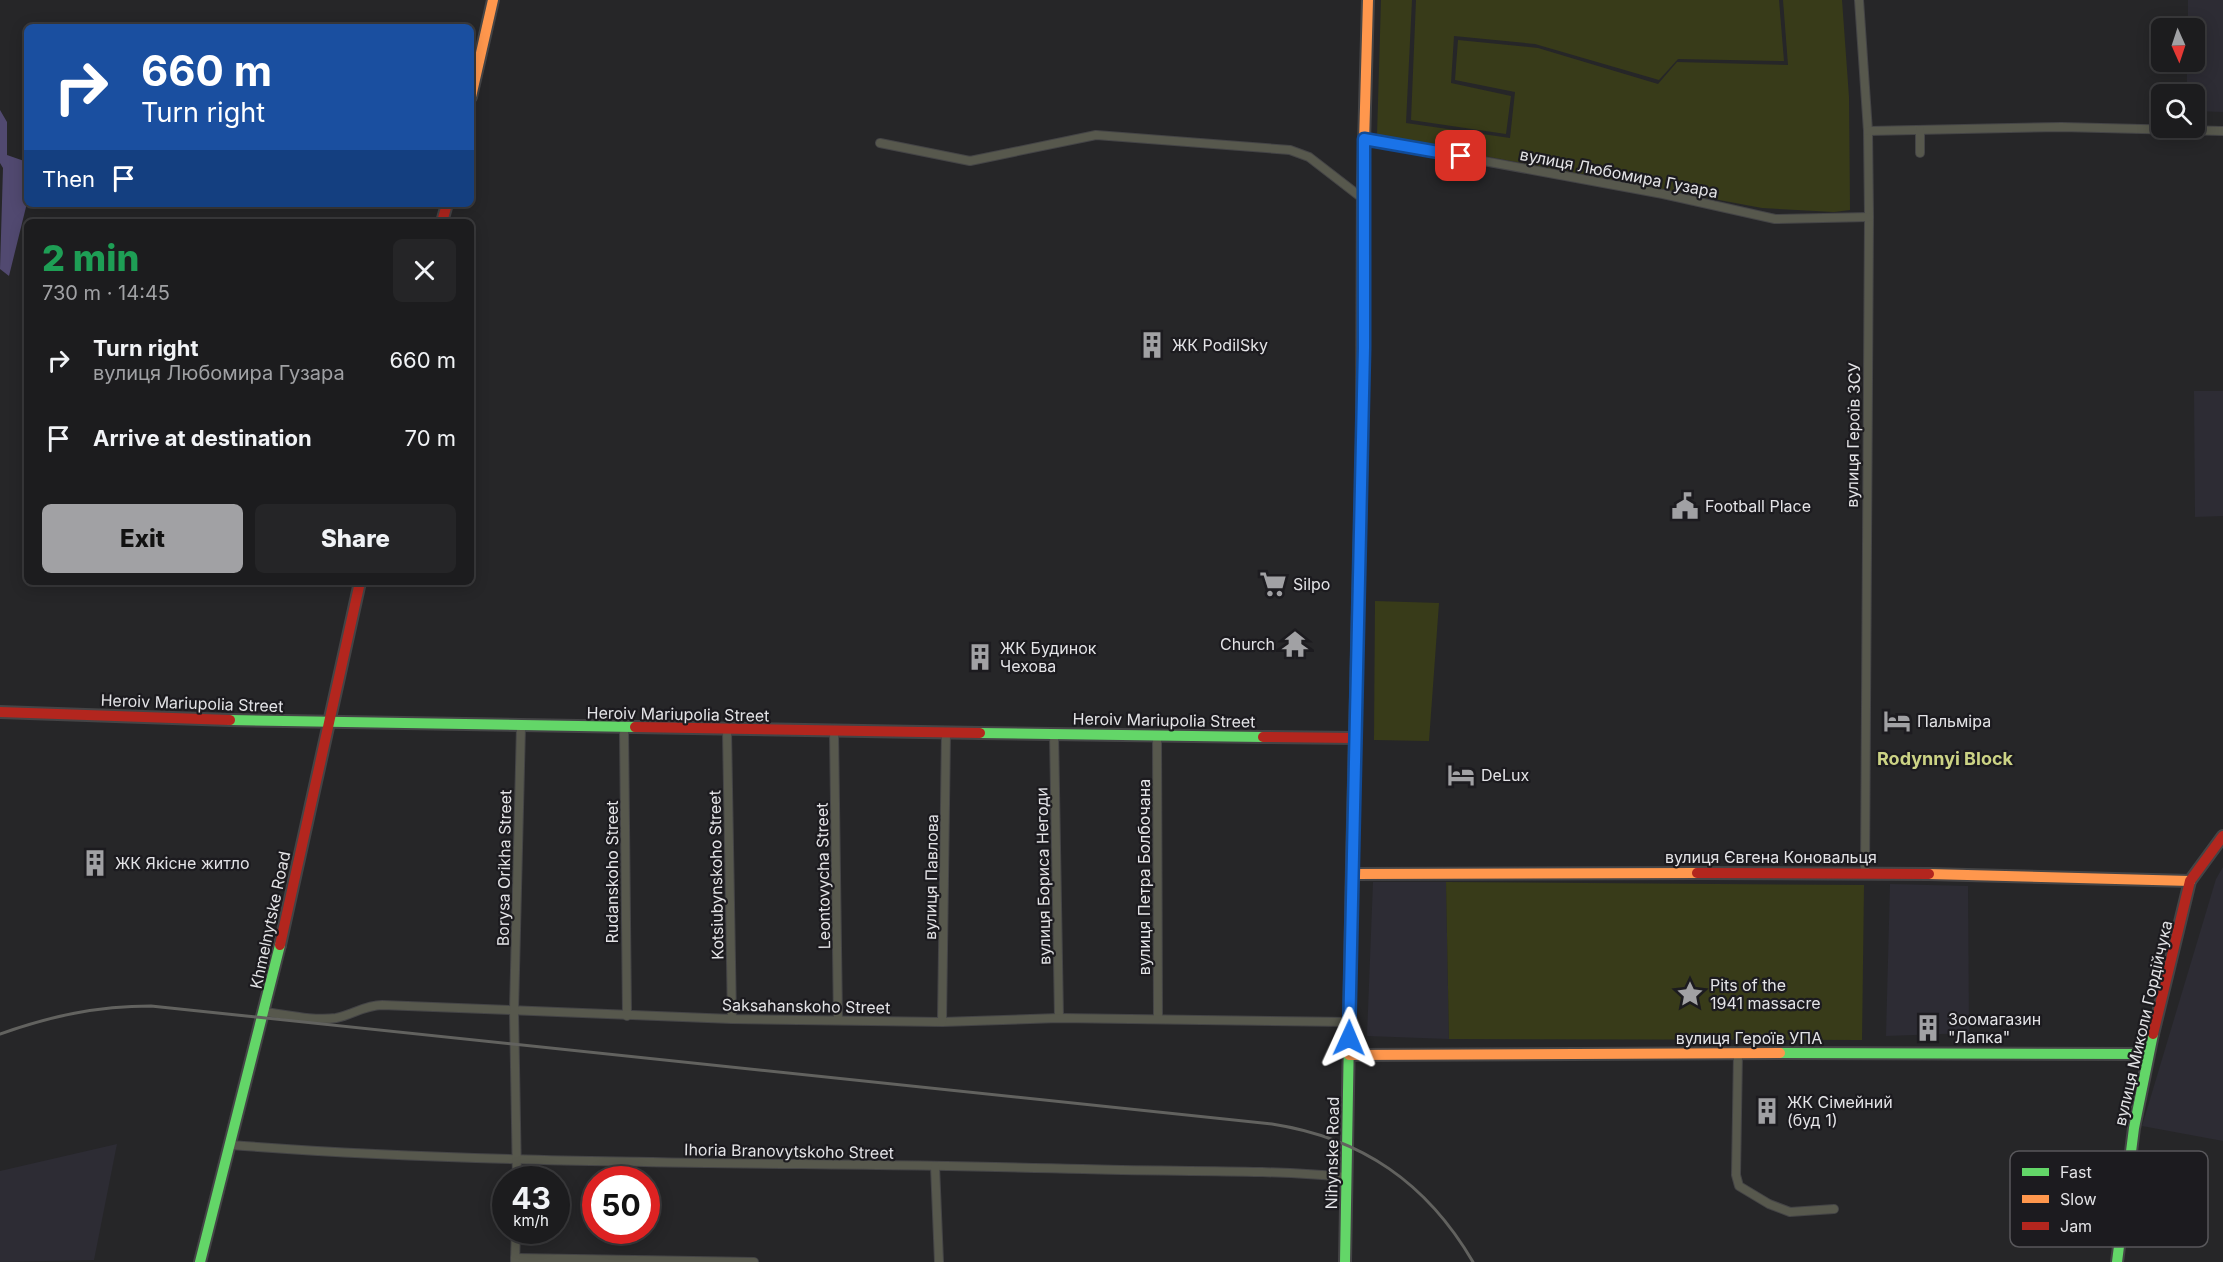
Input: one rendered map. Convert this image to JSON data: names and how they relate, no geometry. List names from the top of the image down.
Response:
{
  "streets": {
    "street": [
      "вулиця Любомира Гузара",
      "вулиця Героїв ЗСУ",
      "Heroiv Mariupolia Street",
      "вулиця Євгена Коновальця",
      "Borysa Orikha Street",
      "Rudanskoho Street",
      "Kotsiubynskoho Street",
      "Leontovycha Street",
      "вулиця Бориса Негоди",
      "вулиця Павлова",
      "вулиця Петра Болбочана",
      "Khmelnytske Road",
      "Saksahanskoho Street",
      "вулиця Миколи Гордійчука",
      "вулиця Героїв УПА",
      "Ihoria Branovytskoho Street",
      "Nihynske Road"
    ]
  },
  "crossings": [
    ["вулиця Любомира Гузара", "вулиця Героїв ЗСУ"],
    ["вулиця Любомира Гузара", "Nihynske Road"],
    ["вулиця Героїв ЗСУ", "вулиця Євгена Коновальця"],
    ["Heroiv Mariupolia Street", "Borysa Orikha Street"],
    ["Heroiv Mariupolia Street", "Rudanskoho Street"],
    ["Heroiv Mariupolia Street", "Kotsiubynskoho Street"],
    ["Heroiv Mariupolia Street", "Leontovycha Street"],
    ["Heroiv Mariupolia Street", "вулиця Бориса Негоди"],
    ["Heroiv Mariupolia Street", "вулиця Павлова"],
    ["Heroiv Mariupolia Street", "вулиця Петра Болбочана"],
    ["Heroiv Mariupolia Street", "Khmelnytske Road"],
    ["Heroiv Mariupolia Street", "Nihynske Road"],
    ["вулиця Євгена Коновальця", "вулиця Миколи Гордійчука"],
    ["вулиця Євгена Коновальця", "Nihynske Road"],
    ["Borysa Orikha Street", "Saksahanskoho Street"],
    ["Borysa Orikha Street", "Ihoria Branovytskoho Street"],
    ["Rudanskoho Street", "Saksahanskoho Street"],
    ["Kotsiubynskoho Street", "Saksahanskoho Street"],
    ["Leontovycha Street", "Saksahanskoho Street"],
    ["вулиця Бориса Негоди", "Saksahanskoho Street"],
    ["вулиця Павлова", "Saksahanskoho Street"],
    ["вулиця Петра Болбочана", "Saksahanskoho Street"],
    ["Khmelnytske Road", "Saksahanskoho Street"],
    ["Khmelnytske Road", "Ihoria Branovytskoho Street"],
    ["Saksahanskoho Street", "Nihynske Road"],
    ["вулиця Миколи Гордійчука", "вулиця Героїв УПА"],
    ["вулиця Героїв УПА", "Nihynske Road"],
    ["Ihoria Branovytskoho Street", "Nihynske Road"]
  ],
  "districts": ["Rodynnyi Block"],
  "places": {
    "building": [
      "ЖК PodilSky",
      "ЖК Будинок Чехова",
      "ЖК Якісне житло",
      "Зоомагазин \"Лапка\"",
      "ЖК Сімейний (буд 1)"
    ],
    "public building": ["Football Place"],
    "supermarket": ["Silpo"],
    "temple": ["Church"],
    "hotel": ["Пальміра", "DeLux"],
    "place": ["Pits of the 1941 massacre"]
  },
  "legend": ["Fast", "Slow", "Jam"],
  "north": "bottom",
  "page": {
    "turn": ["660 m", "Turn right"],
    "then": "Then",
    "heading": ["2 min", "730 m · 14:45"],
    "list": [
      {
        "name": "Turn right",
        "note": "вулиця Любомира Гузара",
        "value": "660 m"
      },
      {
        "name": "Arrive at destination",
        "value": "70 m"
      }
    ],
    "buttons": ["Exit", "Share"],
    "speed": "43 km/h",
    "limit": "50"
  }
}
